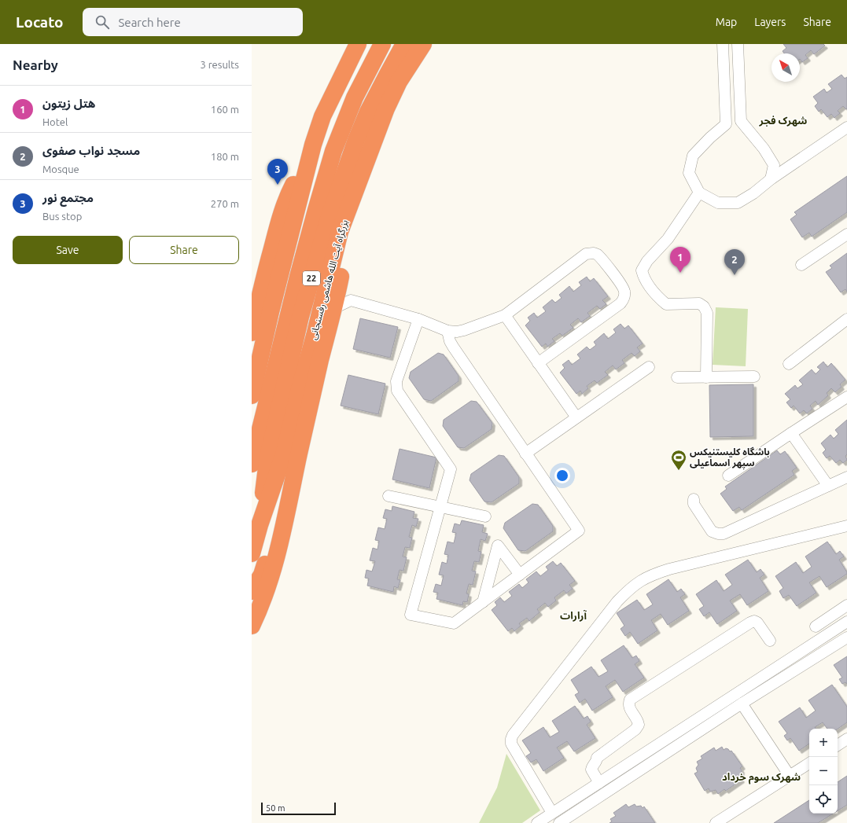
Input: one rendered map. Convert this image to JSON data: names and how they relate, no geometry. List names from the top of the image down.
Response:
{
  "streets": {
    "highway": ["22", "بزرگراه آیت الله هاشمی رفسنجانی"]
  },
  "districts": ["شهرک فجر", "آرارات", "شهرک سوم خرداد"],
  "places": {
    "sports": ["باشگاه کلیستنیکس سپهر اسماعیلی"]
  },
  "scale_bar": "50 m",
  "north": "top left",
  "page": {
    "header": "Locato",
    "search": "Search here",
    "nav": ["Map", "Layers", "Share"],
    "heading": ["Nearby", "3 results"],
    "list": [
      {
        "mark": "1",
        "name": "هتل زیتون",
        "note": "Hotel",
        "value": "160 m"
      },
      {
        "mark": "2",
        "name": "مسجد نواب صفوی",
        "note": "Mosque",
        "value": "180 m"
      },
      {
        "mark": "3",
        "name": "مجتمع نور",
        "note": "Bus stop",
        "value": "270 m"
      }
    ],
    "pins": ["3", "1", "2"],
    "buttons": ["Save", "Share"],
    "map_buttons": ["+", "−"],
    "scale": "50 m"
  }
}
